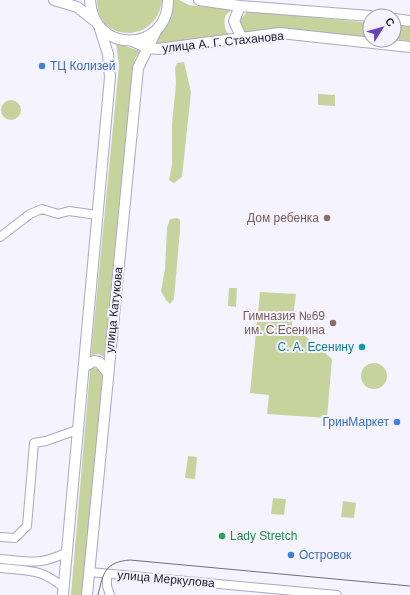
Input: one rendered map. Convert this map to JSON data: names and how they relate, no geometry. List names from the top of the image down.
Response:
{
  "streets": {
    "main road": ["улица А. Г. Стаханова", "улица Катукова"],
    "street": ["улица Меркулова"]
  },
  "crossings": [
    ["улица А. Г. Стаханова", "улица Катукова"],
    ["улица Катукова", "улица Меркулова"]
  ],
  "places": [
    "ТЦ Колизей",
    "Дом ребенка",
    "Гимназия №69 им. С.Есенина",
    "С. А. Есенину",
    "ГринМаркет",
    "Lady Stretch",
    "Островок"
  ],
  "north": "top right"
}
